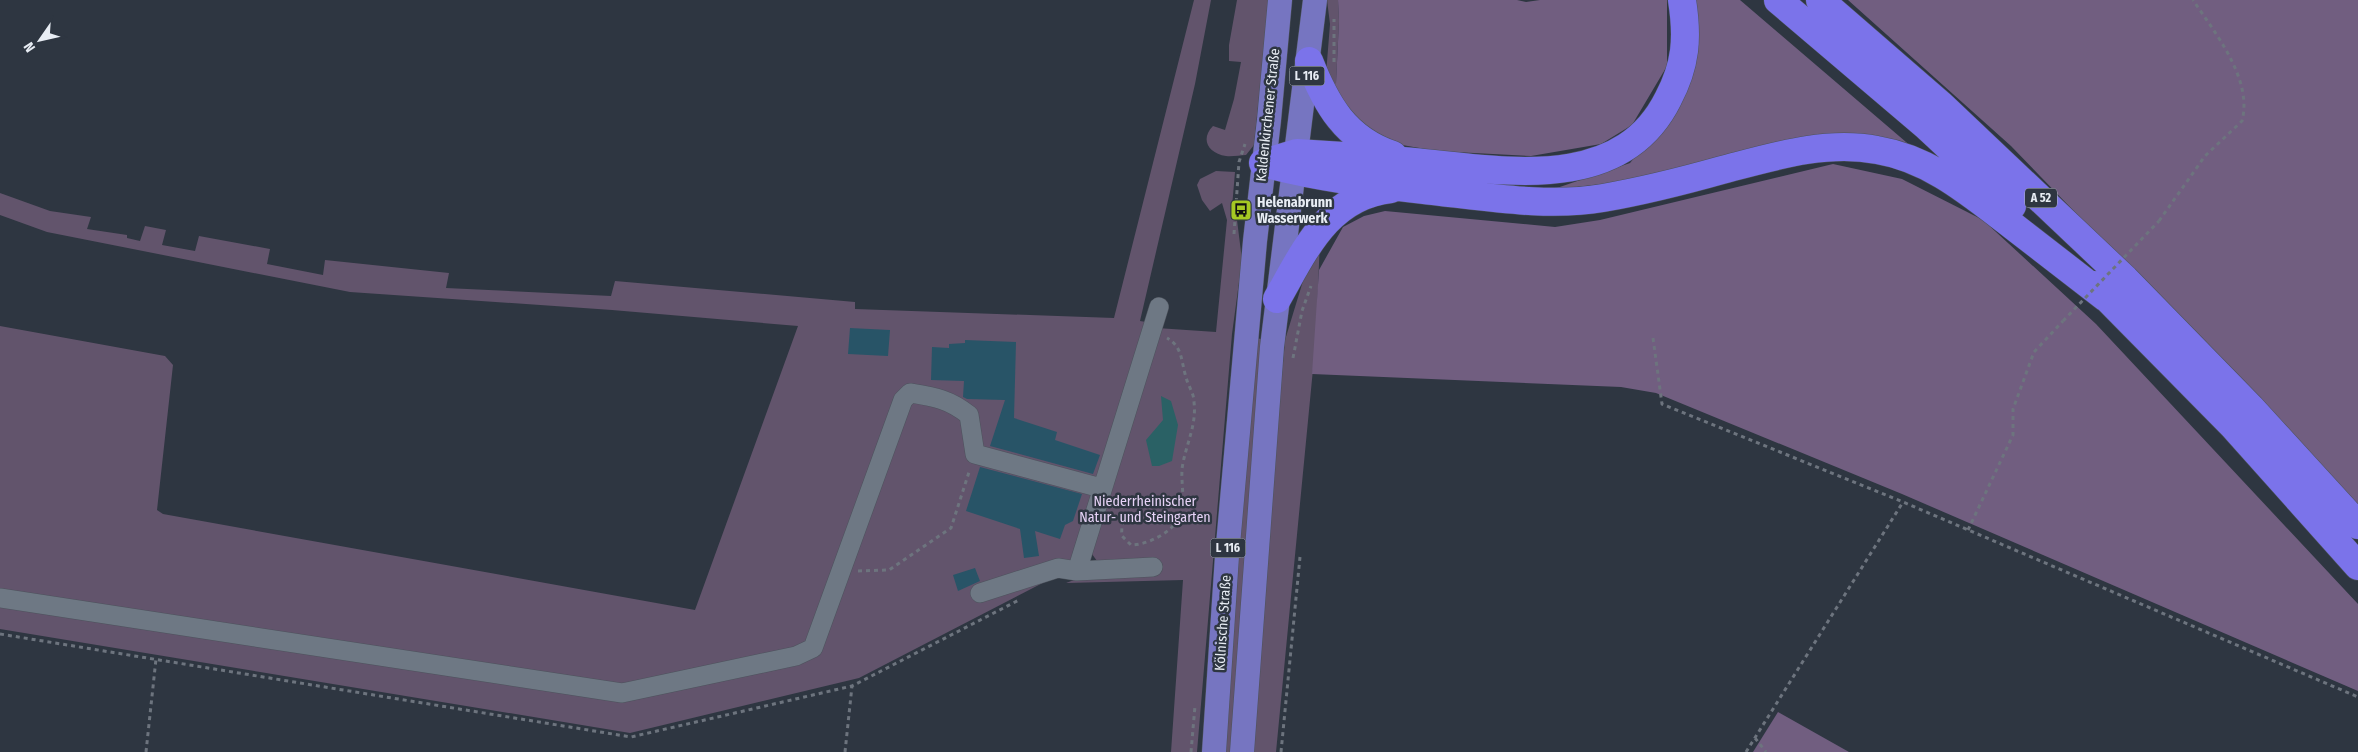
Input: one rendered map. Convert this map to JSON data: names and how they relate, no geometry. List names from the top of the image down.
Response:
{
  "streets": {
    "highway": ["A 52"],
    "main road": ["L 116", "Kaldenkirchener Straße", "Kölnische Straße"]
  },
  "crossings": [
    ["L 116", "Kölnische Straße"],
    ["Kaldenkirchener Straße", "Kölnische Straße"]
  ],
  "parks": ["Niederrheinischer Natur- und Steingarten"],
  "places": {
    "bus stop": ["Helenabrunn Wasserwerk"]
  },
  "north": "bottom left"
}
